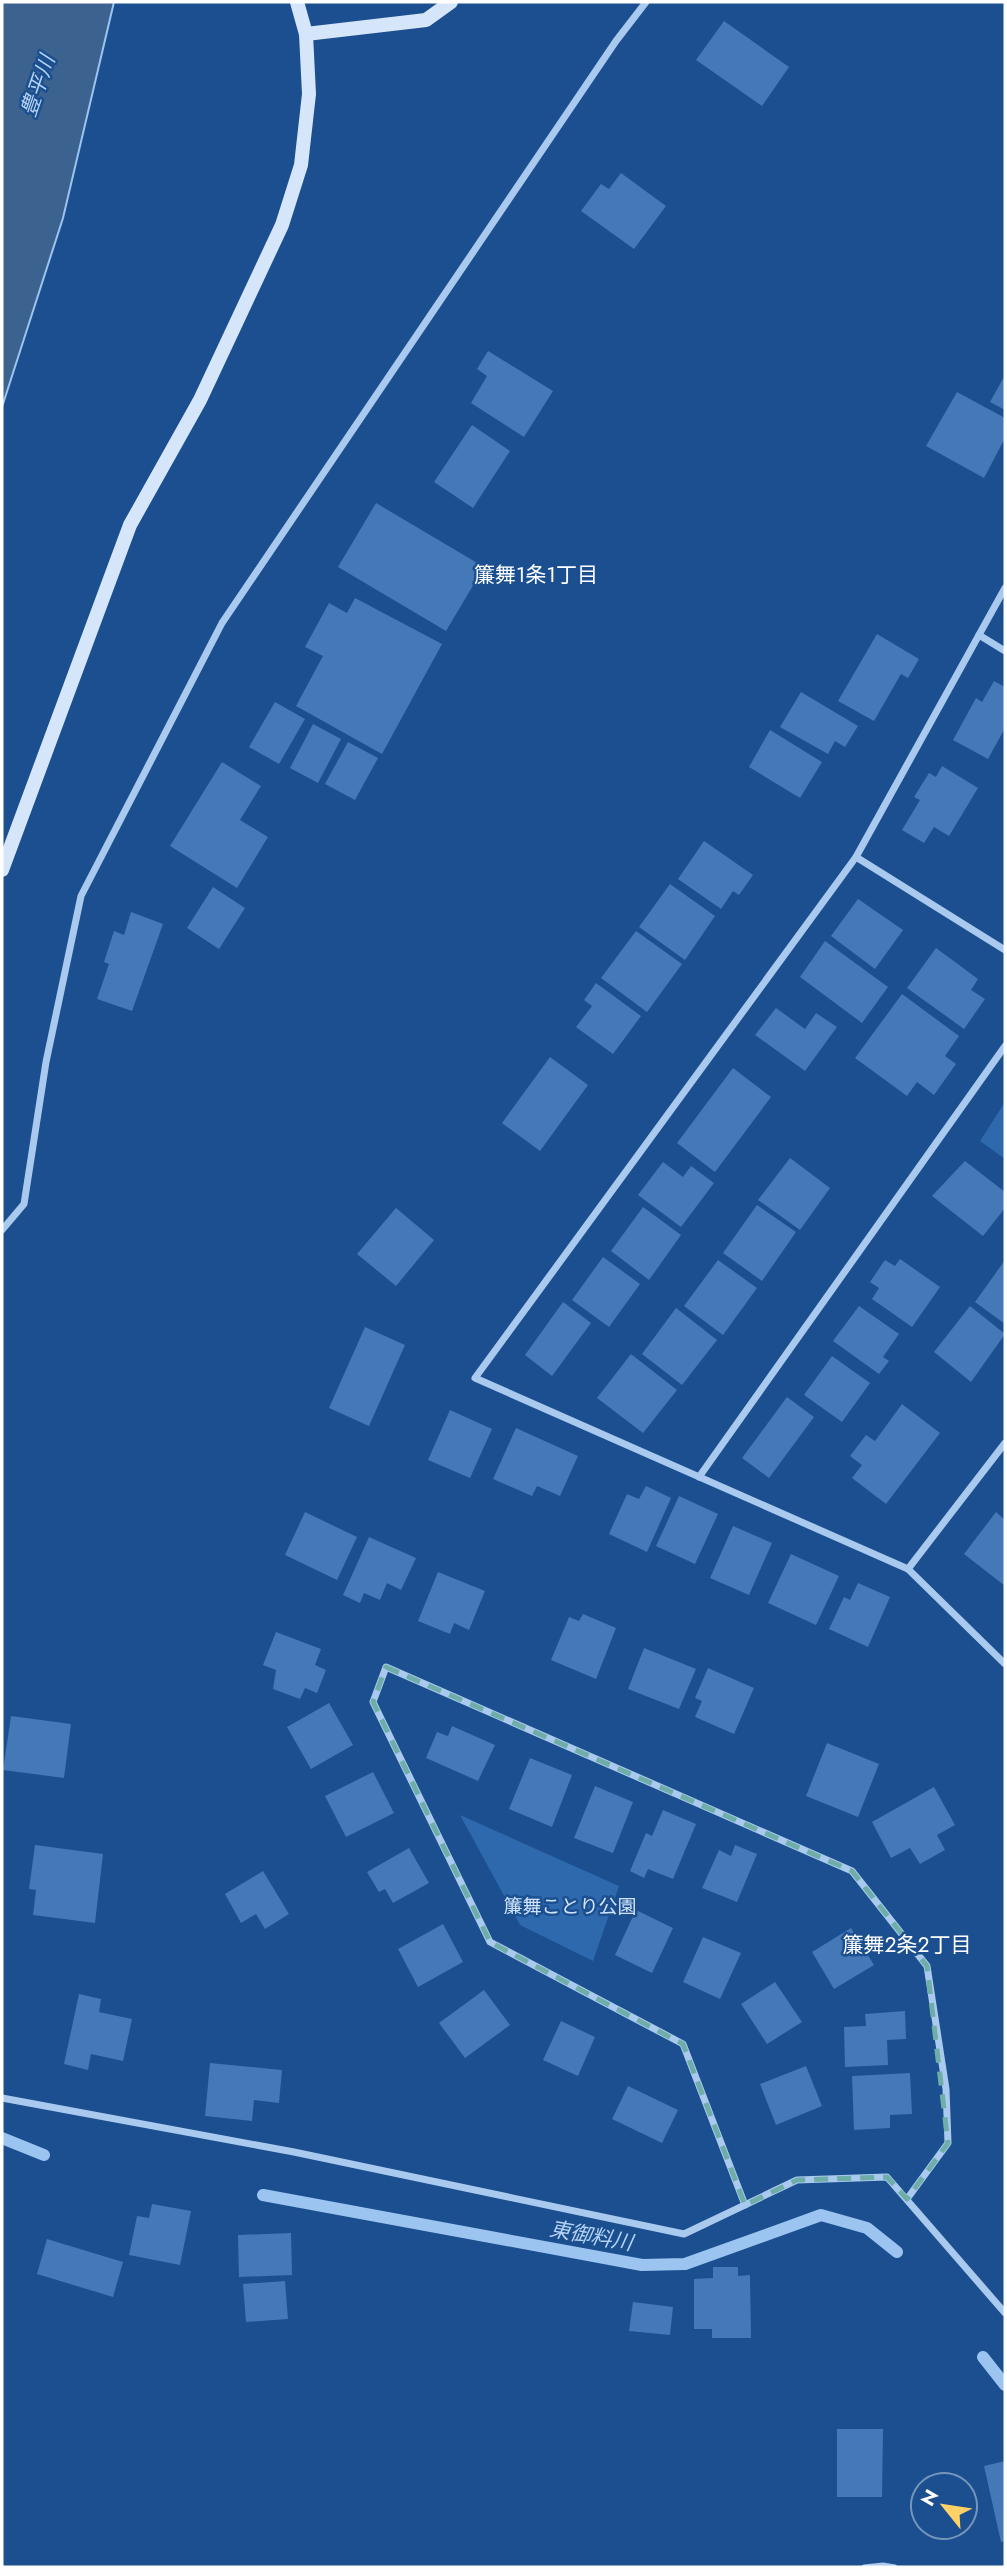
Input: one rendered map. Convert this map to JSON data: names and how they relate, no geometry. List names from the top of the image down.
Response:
{
  "districts": ["簾舞1条1丁目", "簾舞2条2丁目"],
  "water": ["豊平川", "東御料川"],
  "parks": ["簾舞ことり公園"],
  "north": "top left"
}
